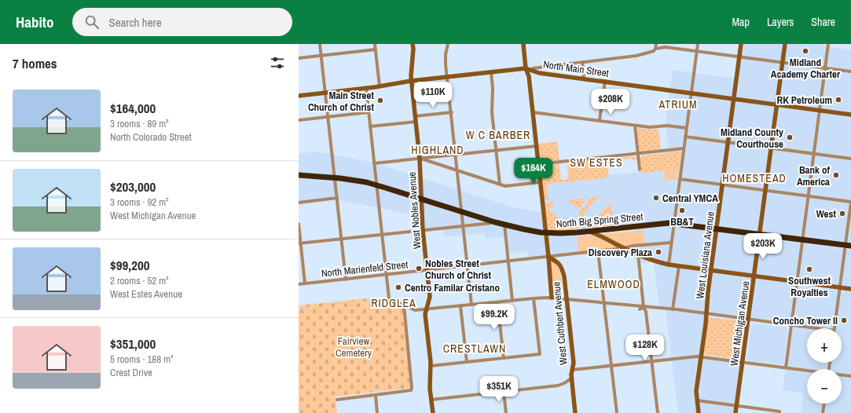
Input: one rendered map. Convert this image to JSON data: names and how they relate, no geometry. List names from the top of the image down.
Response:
{
  "streets": {
    "highway": ["North Big Spring Street"],
    "street": [
      "North Main Street",
      "West Nobles Avenue",
      "West Louisiana Avenue",
      "North Marienfeld Street",
      "West Cuthbert Avenue",
      "West Michigan Avenue"
    ]
  },
  "crossings": [
    ["North Main Street", "West Nobles Avenue"],
    ["North Main Street", "West Louisiana Avenue"],
    ["North Main Street", "West Cuthbert Avenue"],
    ["North Main Street", "West Michigan Avenue"],
    ["West Nobles Avenue", "North Big Spring Street"],
    ["West Nobles Avenue", "North Marienfeld Street"],
    ["North Big Spring Street", "West Louisiana Avenue"],
    ["North Big Spring Street", "West Cuthbert Avenue"],
    ["North Big Spring Street", "West Michigan Avenue"],
    ["North Marienfeld Street", "West Cuthbert Avenue"]
  ],
  "districts": [
    "ATRIUM",
    "W C BARBER",
    "HIGHLAND",
    "SW ESTES",
    "HOMESTEAD",
    "ELMWOOD",
    "RIDGLEA",
    "CRESTLAWN"
  ],
  "parks": ["Fairview Cemetery"],
  "places": [
    "Midland Academy Charter",
    "RK Petroleum",
    "Main Street Church of Christ",
    "Midland County Courthouse",
    "Bank of America",
    "Central YMCA",
    "BB&T",
    "West",
    "Discovery Plaza",
    "Nobles Street Church of Christ",
    "Southwest Royalties",
    "Centro Familar Cristano",
    "Concho Tower II"
  ],
  "page": {
    "header": "Habito",
    "search": "Search here",
    "nav": ["Map", "Layers", "Share"],
    "heading": "7 homes",
    "list": [
      {
        "name": "$164,000",
        "note": "3 rooms · 89 m² · North Colorado Street"
      },
      {
        "name": "$203,000",
        "note": "3 rooms · 92 m² · West Michigan Avenue"
      },
      {
        "name": "$99,200",
        "note": "2 rooms · 52 m² · West Estes Avenue"
      },
      {
        "name": "$351,000",
        "note": "5 rooms · 188 m² · Crest Drive"
      }
    ],
    "price": [
      "$110K",
      "$208K",
      "$164K",
      "$203K",
      "$99.2K",
      "$128K",
      "$351K"
    ],
    "map_buttons": ["+", "−"]
  }
}
